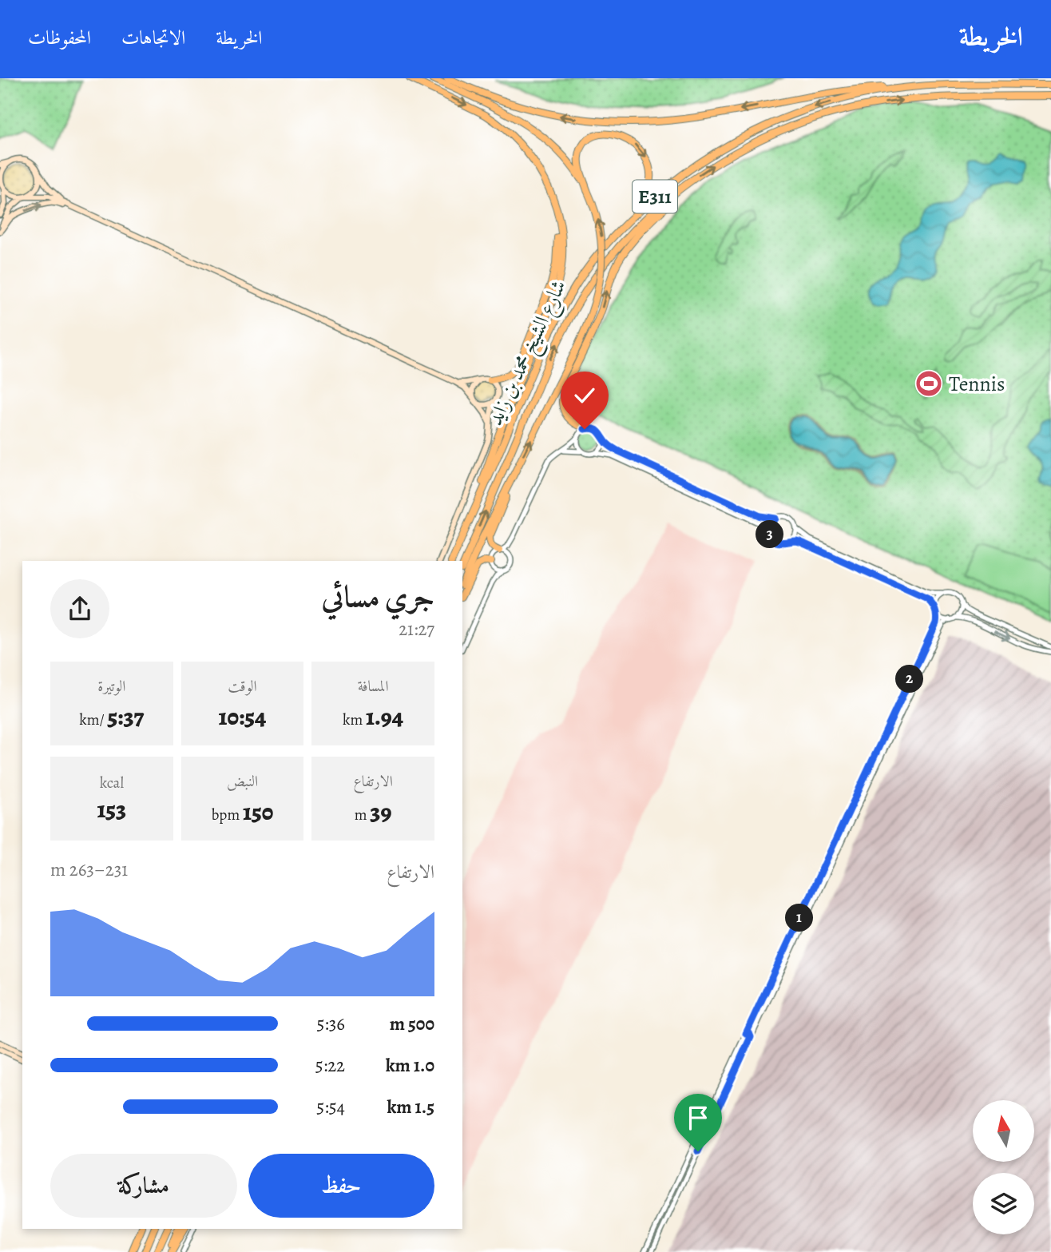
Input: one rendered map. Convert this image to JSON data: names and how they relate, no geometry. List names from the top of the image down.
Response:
{
  "streets": {
    "highway": ["E311", "شارع الشيخ محمد بن زايد"]
  },
  "places": {
    "sports": ["Tennis"]
  },
  "north": "top",
  "page": {
    "header": "الخريطة",
    "nav": ["الخريطة", "الاتجاهات", "المحفوظات"],
    "pins": ["3", "2", "1"],
    "heading": ["جري مسائي", "21:27"],
    "stats": [
      ["المسافة", "1.94 km"],
      ["الوقت", "10:54"],
      ["الوتيرة", "5:37 /km"],
      ["الارتفاع", "39 m"],
      ["النبض", "150 bpm"],
      ["kcal", "153"]
    ],
    "chart": ["الارتفاع", "231–263 m"],
    "list": [
      {
        "name": "500 m",
        "note": "5:36"
      },
      {
        "name": "1.0 km",
        "note": "5:22"
      },
      {
        "name": "1.5 km",
        "note": "5:54"
      }
    ],
    "buttons": ["حفظ", "مشاركة"]
  }
}
